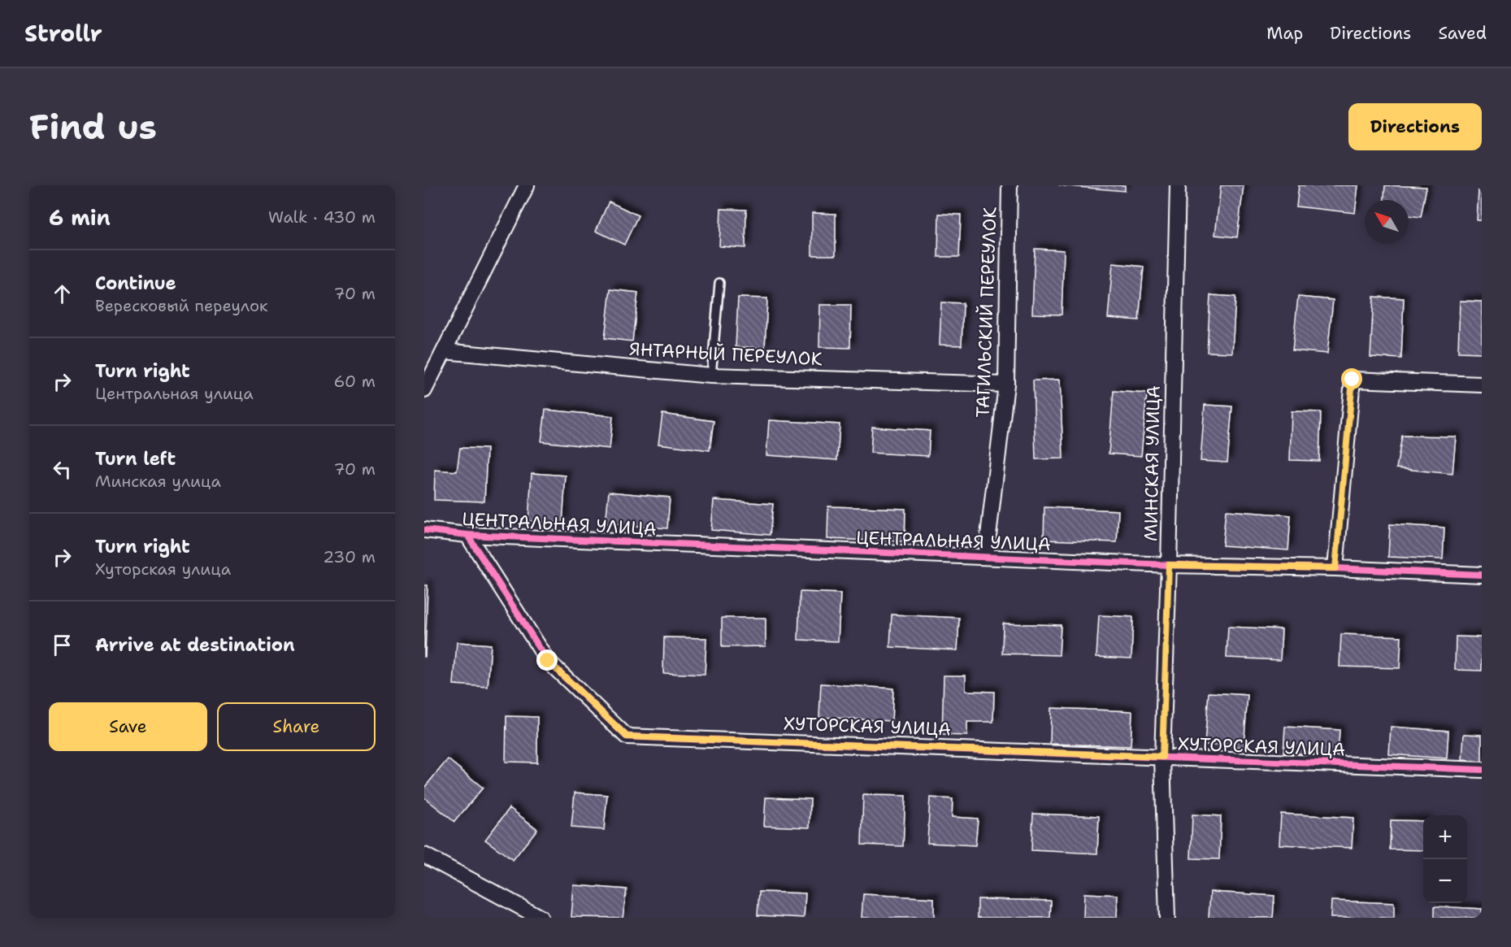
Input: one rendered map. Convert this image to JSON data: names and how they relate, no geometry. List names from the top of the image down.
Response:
{
  "streets": {
    "street": [
      "ТАГИЛЬСКИЙ ПЕРЕУЛОК",
      "ЯНТАРНЫЙ ПЕРЕУЛОК",
      "МИНСКАЯ УЛИЦА",
      "ЦЕНТРАЛЬНАЯ УЛИЦА",
      "ХУТОРСКАЯ УЛИЦА"
    ]
  },
  "crossings": [
    ["ТАГИЛЬСКИЙ ПЕРЕУЛОК", "ЯНТАРНЫЙ ПЕРЕУЛОК"],
    ["ТАГИЛЬСКИЙ ПЕРЕУЛОК", "ЦЕНТРАЛЬНАЯ УЛИЦА"],
    ["МИНСКАЯ УЛИЦА", "ЦЕНТРАЛЬНАЯ УЛИЦА"],
    ["МИНСКАЯ УЛИЦА", "ХУТОРСКАЯ УЛИЦА"],
    ["ЦЕНТРАЛЬНАЯ УЛИЦА", "ХУТОРСКАЯ УЛИЦА"]
  ],
  "north": "top left",
  "page": {
    "header": "Strollr",
    "nav": ["Map", "Directions", "Saved"],
    "buttons": [
      "Directions",
      ["Save", "Share"]
    ],
    "title": "Find us",
    "heading": ["6 min", "Walk · 430 m"],
    "list": [
      ["Continue", "Вересковый переулок", "70 m"],
      ["Turn right", "Центральная улица", "60 m"],
      ["Turn left", "Минская улица", "70 m"],
      ["Turn right", "Хуторская улица", "230 m"],
      "Arrive at destination"
    ],
    "map_buttons": ["+", "−"]
  }
}
